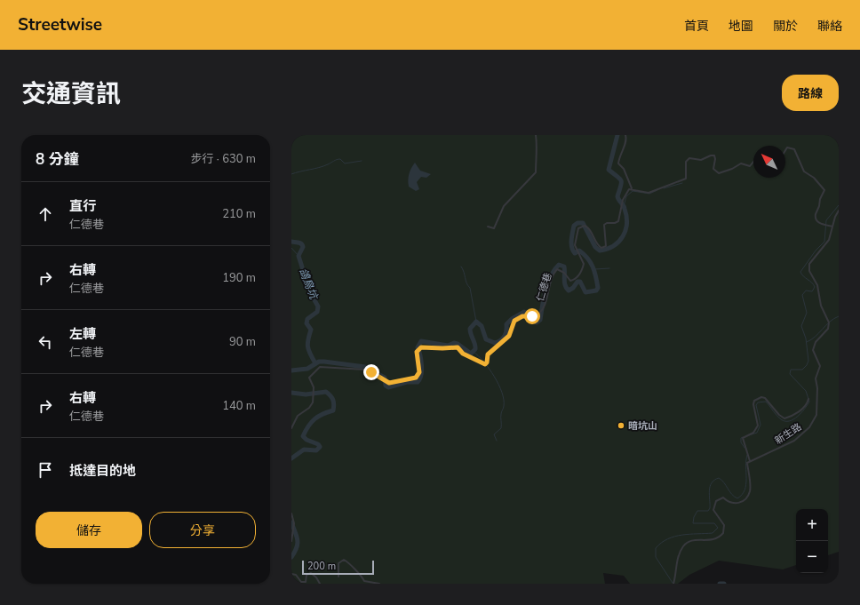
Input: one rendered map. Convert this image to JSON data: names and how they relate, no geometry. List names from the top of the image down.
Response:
{
  "streets": {
    "street": ["仁德巷", "新生路"]
  },
  "water": ["鴿鳥坑"],
  "places": ["暗坑山"],
  "scale_bar": "200 m",
  "north": "top left",
  "page": {
    "header": "Streetwise",
    "nav": [
      "首頁",
      "地圖",
      "關於",
      "聯絡"
    ],
    "title": "交通資訊",
    "buttons": [
      "路線",
      ["儲存", "分享"]
    ],
    "heading": ["8 分鐘", "步行 · 630 m"],
    "list": [
      ["直行", "仁德巷", "210 m"],
      ["右轉", "仁德巷", "190 m"],
      ["左轉", "仁德巷", "90 m"],
      ["右轉", "仁德巷", "140 m"],
      "抵達目的地"
    ],
    "map_buttons": ["+", "−"],
    "scale": "200 m"
  }
}
